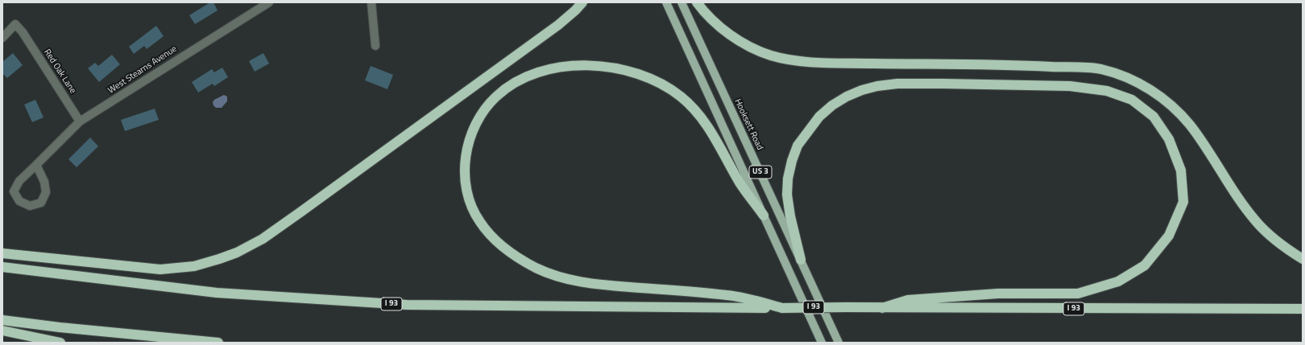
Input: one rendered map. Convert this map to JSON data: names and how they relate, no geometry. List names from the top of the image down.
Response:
{
  "streets": {
    "highway": ["I 93"],
    "main road": ["Hooksett Road", "US 3"],
    "street": ["West Stearns Avenue", "Red Oak Lane"]
  },
  "crossings": [
    ["West Stearns Avenue", "Red Oak Lane"]
  ]
}
